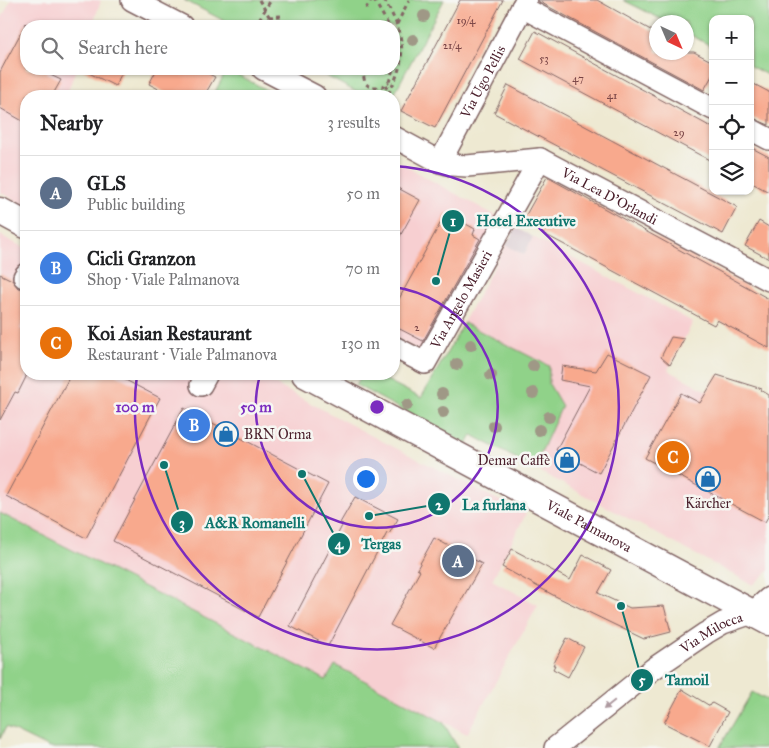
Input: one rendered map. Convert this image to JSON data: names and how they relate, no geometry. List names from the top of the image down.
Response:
{
  "streets": {
    "main road": ["Viale Palmanova"],
    "street": [
      "Via Ugo Pellis",
      "Via Lea D'Orlandi",
      "Via Angelo Masieri",
      "Via Milocca"
    ]
  },
  "crossings": [
    ["Via Lea D'Orlandi", "Via Angelo Masieri"],
    ["Viale Palmanova", "Via Milocca"]
  ],
  "one_way": ["Via Milocca"],
  "places": {
    "other": [
      "Hotel Executive",
      "A&R Romanelli",
      "Tergas",
      "La furlana",
      "Tamoil"
    ],
    "shop": ["BRN Orma", "Demar Caffè", "Kärcher"]
  },
  "house_numbers": [
    "19/4",
    "21/4",
    "53",
    "47",
    "41",
    "29",
    "2"
  ],
  "north": "bottom right",
  "page": {
    "map_buttons": ["+", "−"],
    "search": "Search here",
    "heading": ["Nearby", "3 results"],
    "list": [
      {
        "mark": "A",
        "name": "GLS",
        "note": "Public building",
        "value": "50 m"
      },
      {
        "mark": "B",
        "name": "Cicli Granzon",
        "note": "Shop · Viale Palmanova",
        "value": "70 m"
      },
      {
        "mark": "C",
        "name": "Koi Asian Restaurant",
        "note": "Restaurant · Viale Palmanova",
        "value": "130 m"
      }
    ],
    "pins": ["B", "C", "A"]
  },
  "rings": ["100 m", "50 m"]
}
